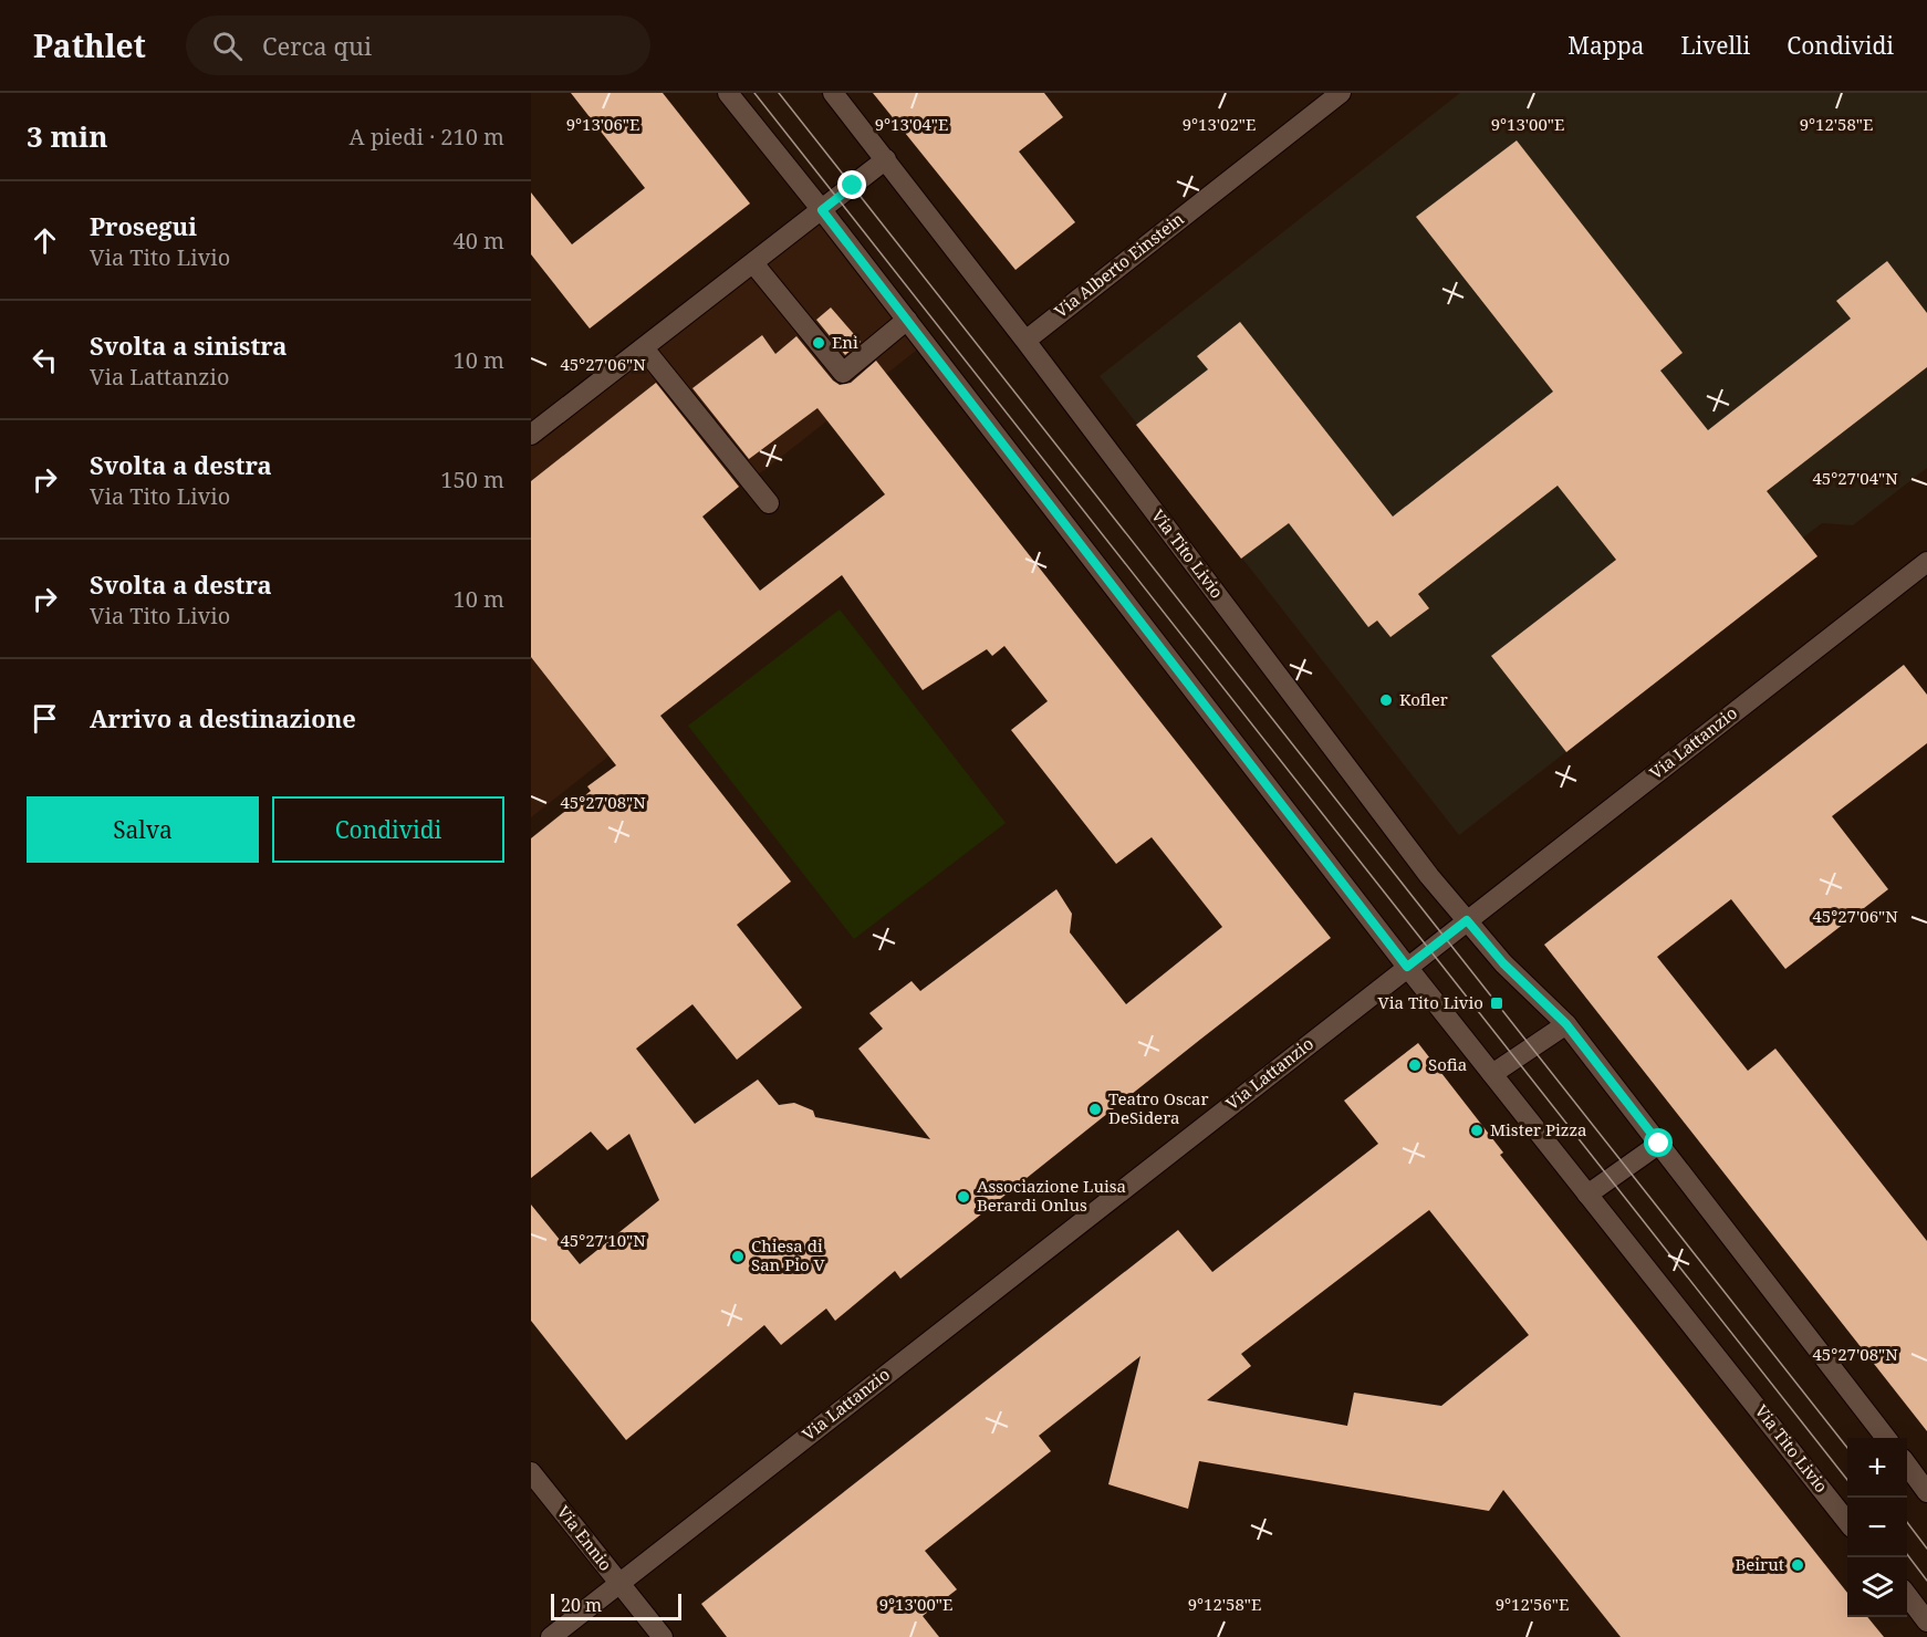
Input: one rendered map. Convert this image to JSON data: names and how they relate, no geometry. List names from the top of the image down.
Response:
{
  "streets": {
    "street": [
      "Via Alberto Einstein",
      "Via Tito Livio",
      "Via Lattanzio",
      "Via Ennio"
    ]
  },
  "crossings": [
    ["Via Alberto Einstein", "Via Tito Livio"],
    ["Via Tito Livio", "Via Lattanzio"],
    ["Via Lattanzio", "Via Ennio"]
  ],
  "places": {
    "other": [
      "Eni",
      "Kofler",
      "Sofia",
      "Teatro Oscar DeSidera",
      "Mister Pizza",
      "Associazione Luisa Berardi Onlus",
      "Chiesa di San Pio V",
      "Beirut"
    ],
    "transit": ["Via Tito Livio"]
  },
  "scale_bar": "20 m",
  "page": {
    "header": "Pathlet",
    "search": "Cerca qui",
    "nav": ["Mappa", "Livelli", "Condividi"],
    "heading": ["3 min", "A piedi · 210 m"],
    "list": [
      ["Prosegui", "Via Tito Livio", "40 m"],
      ["Svolta a sinistra", "Via Lattanzio", "10 m"],
      ["Svolta a destra", "Via Tito Livio", "150 m"],
      ["Svolta a destra", "Via Tito Livio", "10 m"],
      "Arrivo a destinazione"
    ],
    "buttons": ["Salva", "Condividi"],
    "map_buttons": ["+", "−"],
    "scale": "20 m"
  },
  "coordinates": [
    "9°13'00\"E",
    "9°13'06\"E",
    "9°13'04\"E",
    "9°13'02\"E",
    "9°12'58\"E",
    "45°27'06\"N",
    "45°27'04\"N",
    "45°27'08\"N",
    "45°27'10\"N",
    "9°12'56\"E"
  ]
}
